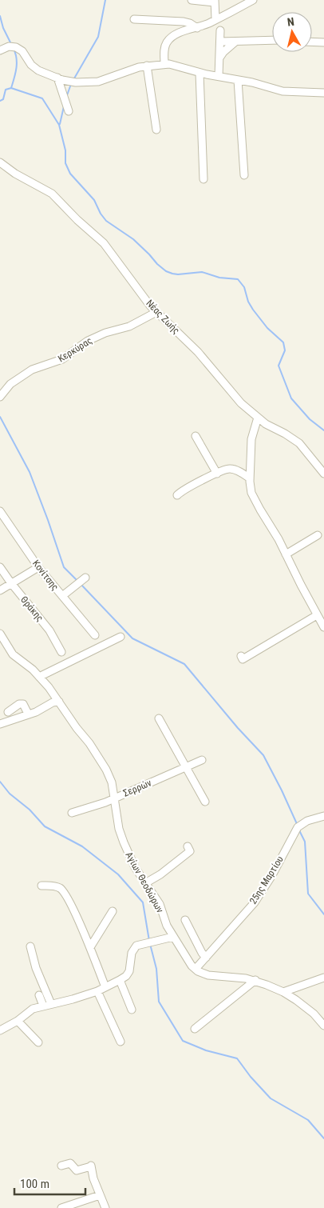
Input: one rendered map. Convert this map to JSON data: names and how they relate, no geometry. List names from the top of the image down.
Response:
{
  "streets": {
    "street": [
      "Νέας Ζωής",
      "Κερκύρας",
      "Κονίτσης",
      "Θράκης",
      "Σερρών",
      "25ης Μαρτίου",
      "Αγίων Θεοδώρων"
    ]
  },
  "crossings": [
    ["Νέας Ζωής", "Κερκύρας"],
    ["Σερρών", "Αγίων Θεοδώρων"],
    ["25ης Μαρτίου", "Αγίων Θεοδώρων"]
  ],
  "scale_bar": "100 m",
  "north": "top"
}
